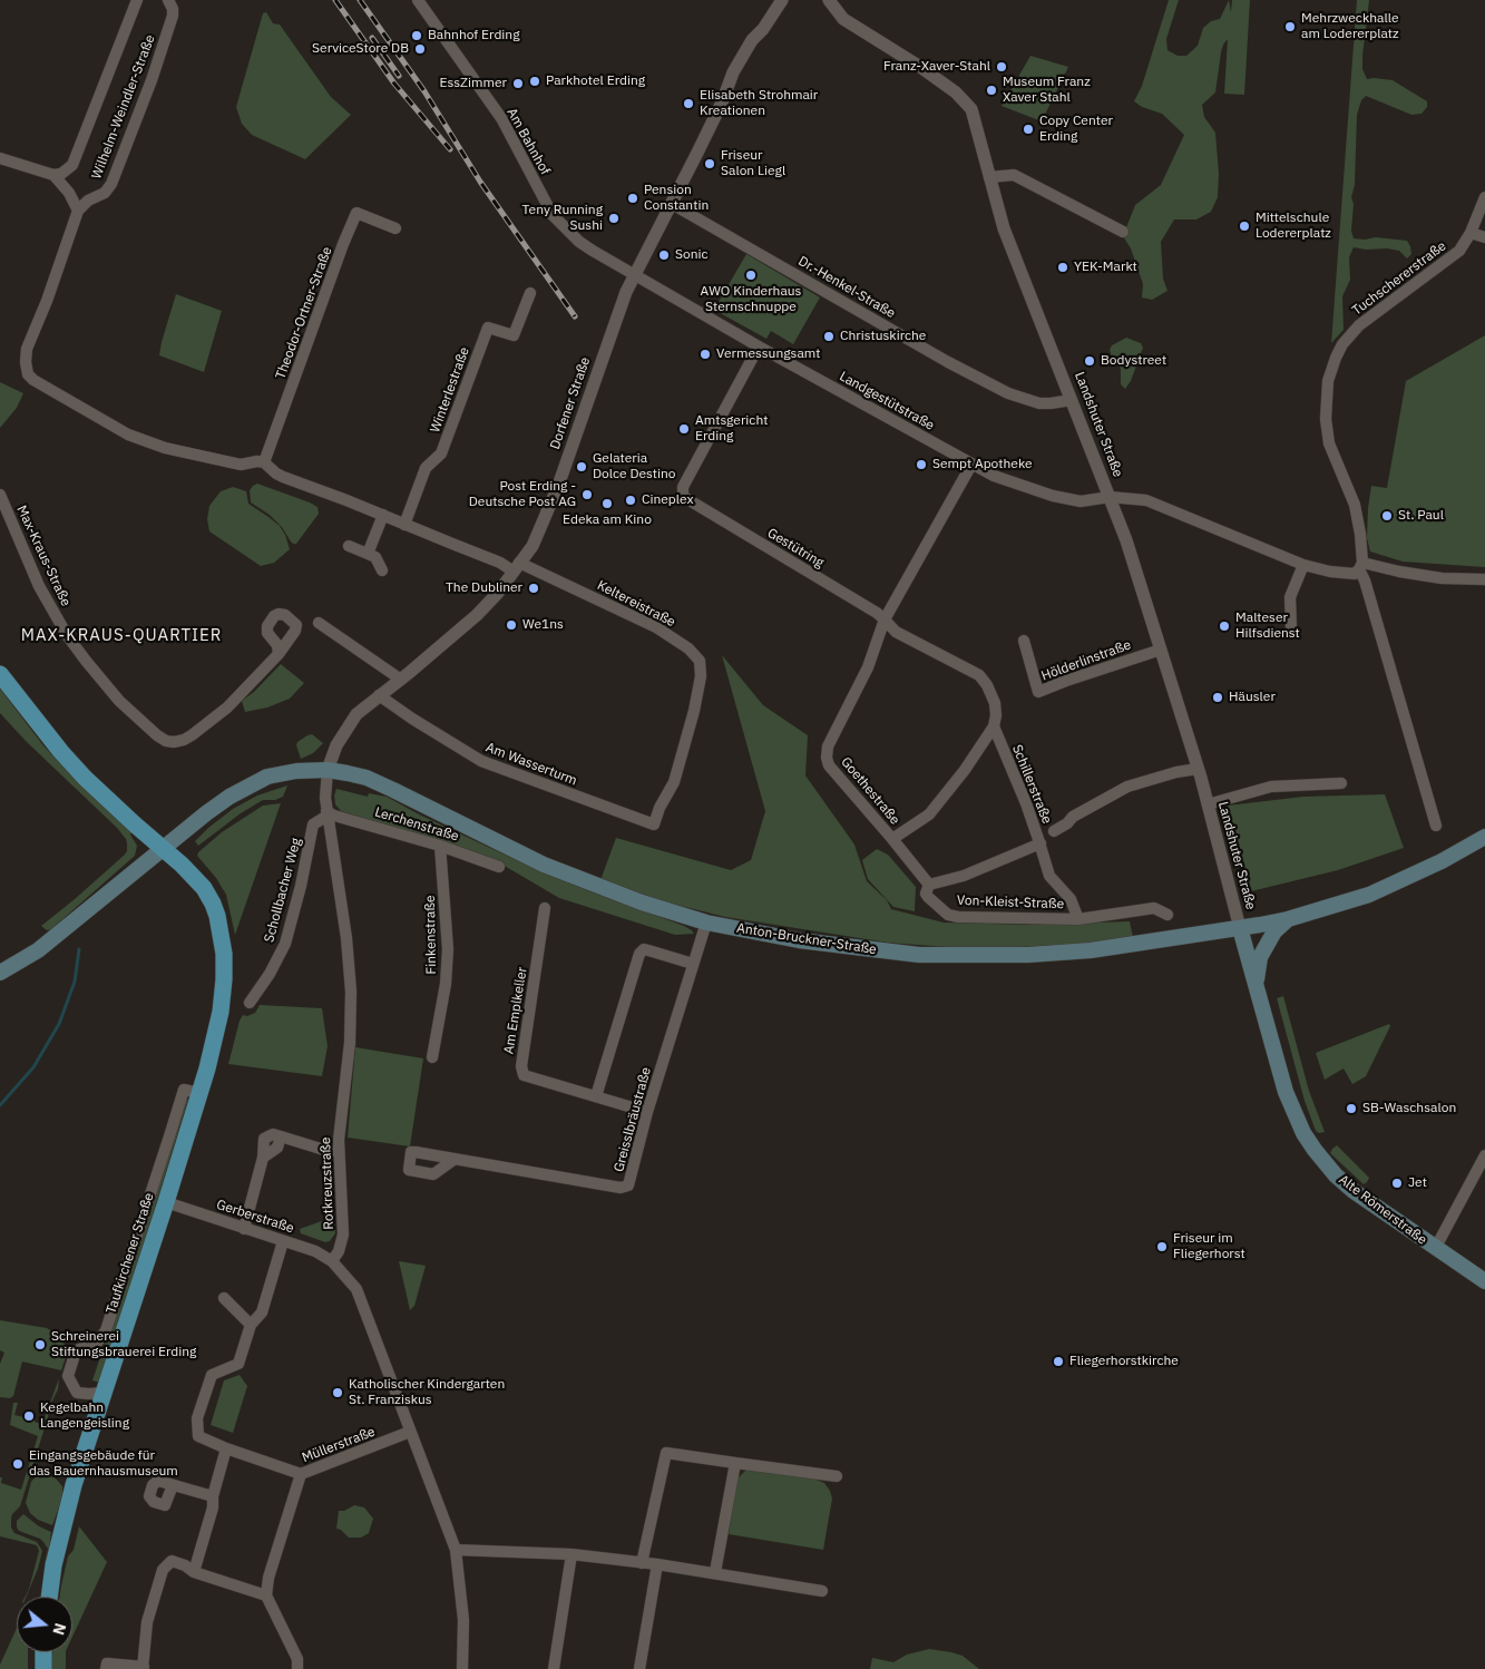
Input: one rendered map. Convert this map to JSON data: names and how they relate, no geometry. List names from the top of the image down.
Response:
{
  "streets": {
    "main road": ["Anton-Bruckner-Straße", "Alte Römerstraße", "Taufkirchener Straße"],
    "street": [
      "Wilhelm-Weindler-Straße",
      "Am Bahnhof",
      "Tuchschererstraße",
      "Dr.-Henkel-Straße",
      "Theodor-Ortner-Straße",
      "Winterlestraße",
      "Landgestütstraße",
      "Dorfener Straße",
      "Landshuter Straße",
      "Gestütring",
      "Max-Kraus-Straße",
      "Keltereistraße",
      "Hölderlinstraße",
      "Am Wasserturm",
      "Schillerstraße",
      "Goethestraße",
      "Lerchenstraße",
      "Schollbacher Weg",
      "Von-Kleist-Straße",
      "Finkenstraße",
      "Am Emplkeller",
      "Greisslbräustraße",
      "Rotkreuzstraße",
      "Gerberstraße",
      "Müllerstraße"
    ]
  },
  "crossings": [
    ["Am Bahnhof", "Landgestütstraße"],
    ["Am Bahnhof", "Dorfener Straße"],
    ["Dr.-Henkel-Straße", "Dorfener Straße"],
    ["Dr.-Henkel-Straße", "Landshuter Straße"],
    ["Theodor-Ortner-Straße", "Keltereistraße"],
    ["Winterlestraße", "Keltereistraße"],
    ["Landgestütstraße", "Dorfener Straße"],
    ["Landgestütstraße", "Landshuter Straße"],
    ["Landgestütstraße", "Gestütring"],
    ["Dorfener Straße", "Keltereistraße"],
    ["Dorfener Straße", "Am Wasserturm"],
    ["Dorfener Straße", "Anton-Bruckner-Straße"],
    ["Dorfener Straße", "Rotkreuzstraße"],
    ["Landshuter Straße", "Hölderlinstraße"],
    ["Landshuter Straße", "Anton-Bruckner-Straße"],
    ["Landshuter Straße", "Alte Römerstraße"],
    ["Gestütring", "Schillerstraße"],
    ["Gestütring", "Goethestraße"],
    ["Keltereistraße", "Am Wasserturm"],
    ["Schillerstraße", "Goethestraße"],
    ["Schillerstraße", "Von-Kleist-Straße"],
    ["Lerchenstraße", "Schollbacher Weg"],
    ["Lerchenstraße", "Finkenstraße"],
    ["Lerchenstraße", "Rotkreuzstraße"],
    ["Schollbacher Weg", "Rotkreuzstraße"],
    ["Anton-Bruckner-Straße", "Greisslbräustraße"],
    ["Anton-Bruckner-Straße", "Rotkreuzstraße"],
    ["Anton-Bruckner-Straße", "Alte Römerstraße"],
    ["Anton-Bruckner-Straße", "Taufkirchener Straße"],
    ["Am Emplkeller", "Greisslbräustraße"],
    ["Rotkreuzstraße", "Gerberstraße"],
    ["Gerberstraße", "Taufkirchener Straße"]
  ],
  "districts": ["MAX-KRAUS-QUARTIER"],
  "places": [
    "Mehrzweckhalle am Lodererplatz",
    "Bahnhof Erding",
    "ServiceStore DB",
    "Franz-Xaver-Stahl",
    "Parkhotel Erding",
    "EssZimmer",
    "Museum Franz Xaver Stahl",
    "Elisabeth Strohmair Kreationen",
    "Copy Center Erding",
    "Friseur Salon Liegl",
    "Pension Constantin",
    "Teny Running Sushi",
    "Mittelschule Lodererplatz",
    "Sonic",
    "YEK-Markt",
    "AWO Kinderhaus Sternschnuppe",
    "Christuskirche",
    "Vermessungsamt",
    "Bodystreet",
    "Amtsgericht Erding",
    "Sempt Apotheke",
    "Gelateria Dolce Destino",
    "Post Erding - Deutsche Post AG",
    "Cineplex",
    "Edeka am Kino",
    "St. Paul",
    "The Dubliner",
    "We1ns",
    "Malteser Hilfsdienst",
    "Häusler",
    "SB-Waschsalon",
    "Jet",
    "Friseur im Fliegerhorst",
    "Schreinerei Stiftungsbrauerei Erding",
    "Fliegerhorstkirche",
    "Katholischer Kindergarten St. Franziskus",
    "Kegelbahn Langengeisling",
    "Eingangsgebäude für das Bauernhausmuseum"
  ],
  "north": "right"
}
